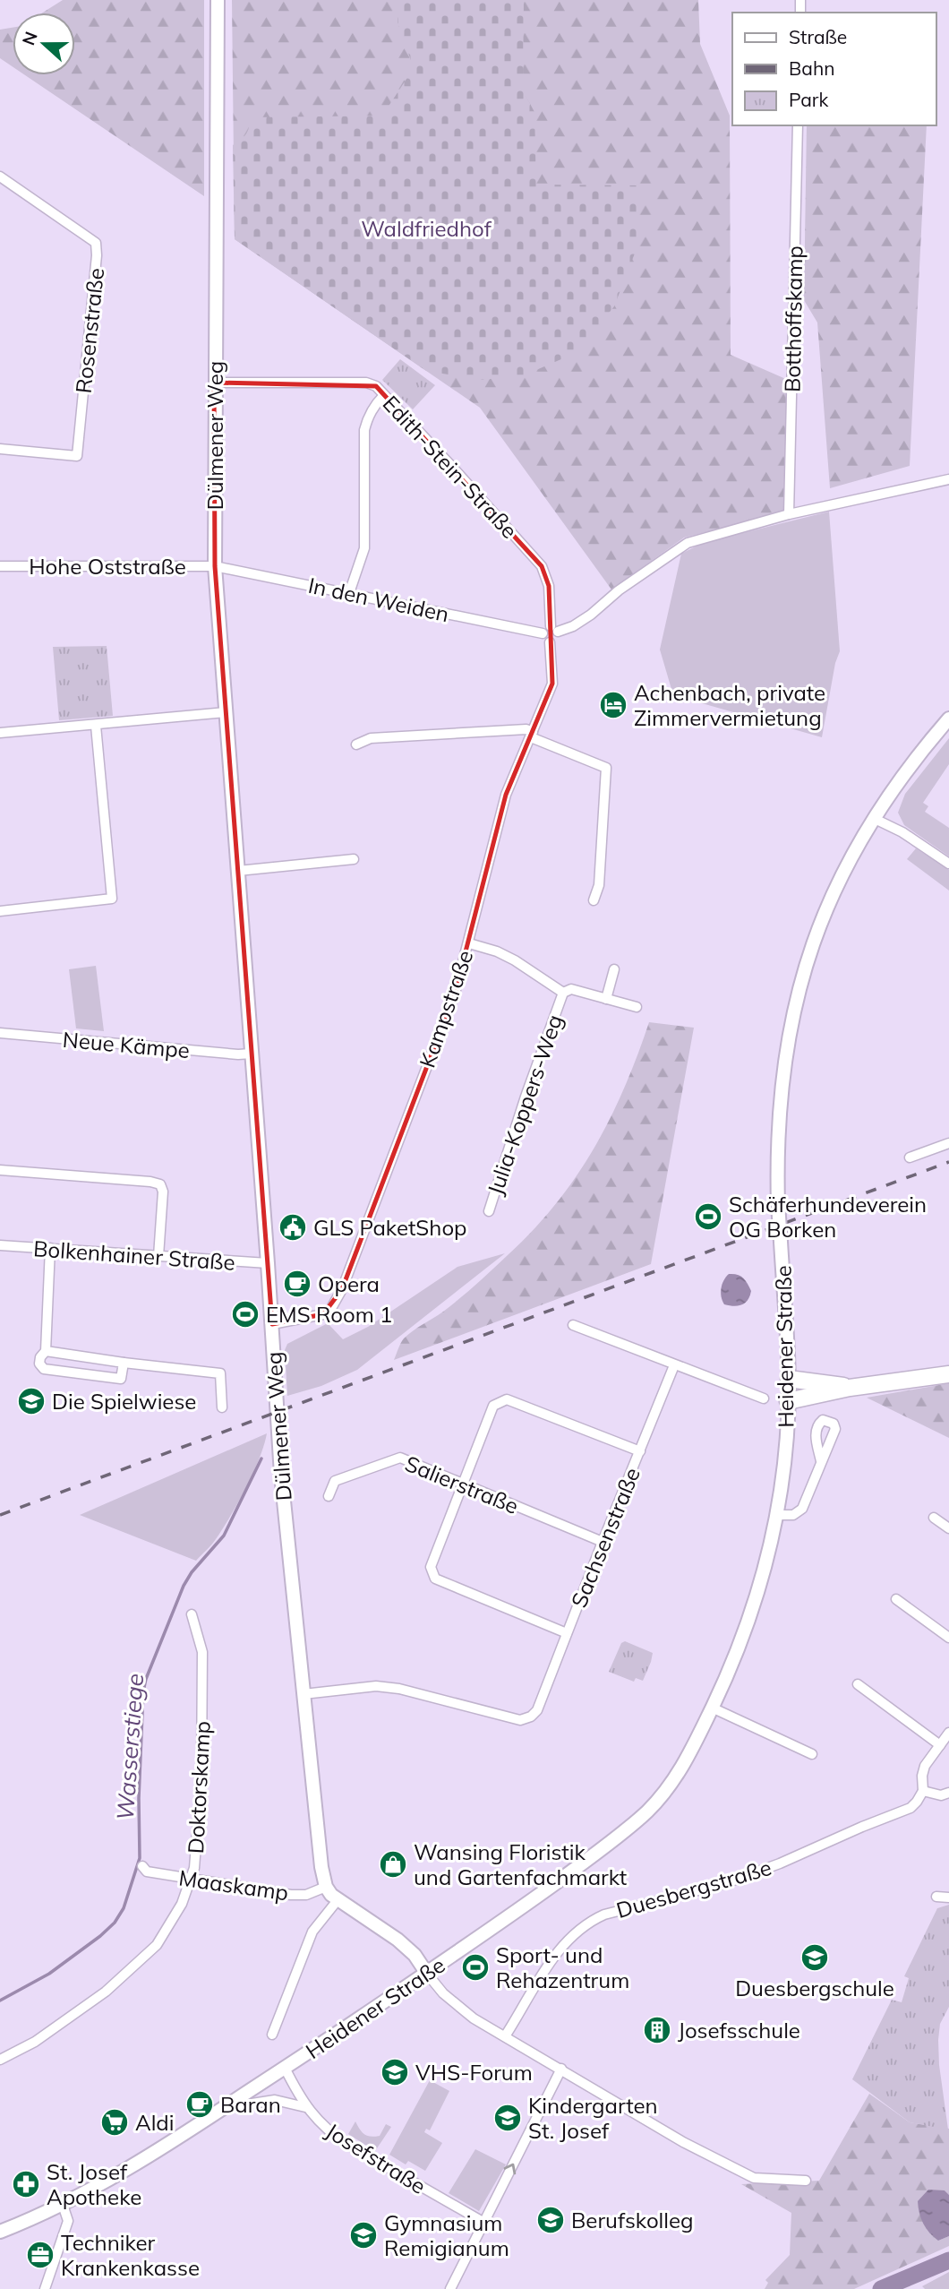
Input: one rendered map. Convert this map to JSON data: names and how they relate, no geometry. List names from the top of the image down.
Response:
{
  "streets": {
    "street": [
      "Botthoffskamp",
      "Rosenstraße",
      "Dülmener Weg",
      "Edith-Stein-Straße",
      "Hohe Oststraße",
      "In den Weiden",
      "Kampstraße",
      "Neue Kämpe",
      "Julia-Koppers-Weg",
      "Bolkenhainer Straße",
      "Heidener Straße",
      "Salierstraße",
      "Sachsenstraße",
      "Doktorskamp",
      "Maaskamp",
      "Duesbergstraße",
      "Josefstraße"
    ]
  },
  "crossings": [
    ["Dülmener Weg", "Edith-Stein-Straße"],
    ["Dülmener Weg", "Hohe Oststraße"],
    ["Dülmener Weg", "In den Weiden"],
    ["Dülmener Weg", "Kampstraße"],
    ["Dülmener Weg", "Neue Kämpe"],
    ["Dülmener Weg", "Bolkenhainer Straße"],
    ["Dülmener Weg", "Heidener Straße"],
    ["Dülmener Weg", "Sachsenstraße"],
    ["Dülmener Weg", "Maaskamp"],
    ["Edith-Stein-Straße", "In den Weiden"],
    ["Edith-Stein-Straße", "Kampstraße"],
    ["Hohe Oststraße", "In den Weiden"],
    ["In den Weiden", "Kampstraße"],
    ["Kampstraße", "Julia-Koppers-Weg"],
    ["Heidener Straße", "Josefstraße"],
    ["Salierstraße", "Sachsenstraße"],
    ["Doktorskamp", "Maaskamp"]
  ],
  "water": ["Wasserstiege"],
  "parks": ["Waldfriedhof"],
  "places": {
    "hotel": ["Achenbach, private Zimmervermietung"],
    "sports": ["Schäferhundeverein OG Borken", "EMS Room 1", "Sport- und Rehazentrum"],
    "public building": ["GLS PaketShop"],
    "cafe": ["Opera", "Baran"],
    "school or university": [
      "Die Spielwiese",
      "Duesbergschule",
      "VHS-Forum",
      "Kindergarten St. Josef",
      "Berufskolleg",
      "Gymnasium Remigianum"
    ],
    "shop": ["Wansing Floristik und Gartenfachmarkt"],
    "building": ["Josefsschule"],
    "supermarket": ["Aldi"],
    "pharmacy": ["St. Josef Apotheke"],
    "office": ["Techniker Krankenkasse"]
  },
  "legend": ["Straße", "Bahn", "Park"],
  "north": "left"
}
